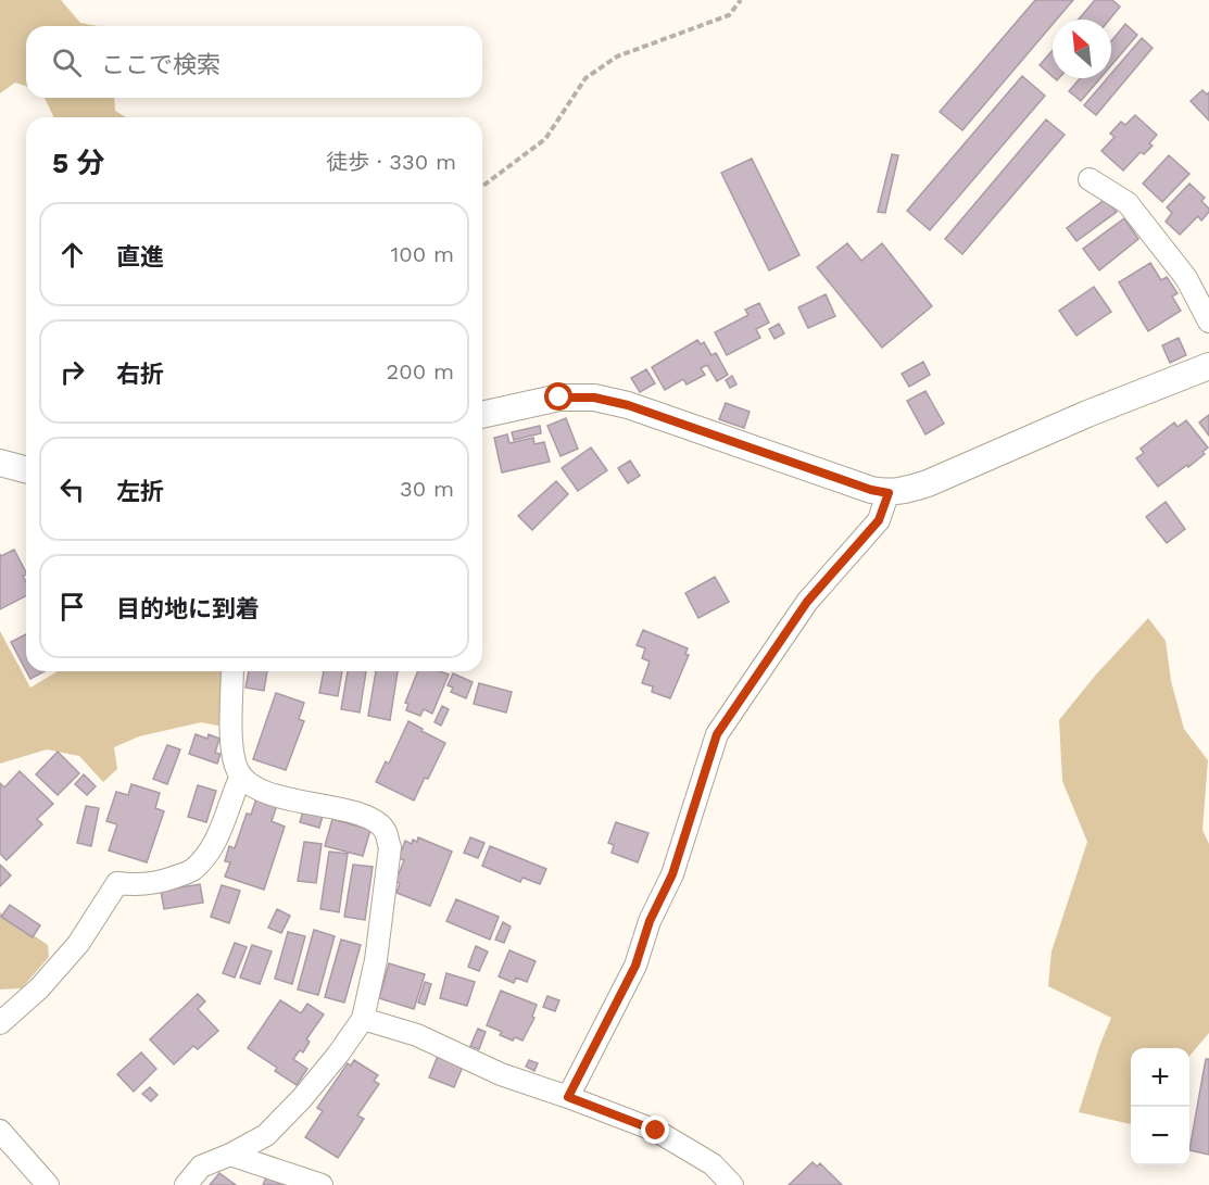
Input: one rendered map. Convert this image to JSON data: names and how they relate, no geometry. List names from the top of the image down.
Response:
{
  "north": "top left",
  "page": {
    "search": "ここで検索",
    "heading": ["5 分", "徒歩 · 330 m"],
    "list": [
      ["直進", "100 m"],
      ["右折", "200 m"],
      ["左折", "30 m"],
      "目的地に到着"
    ],
    "map_buttons": ["+", "−"]
  }
}
